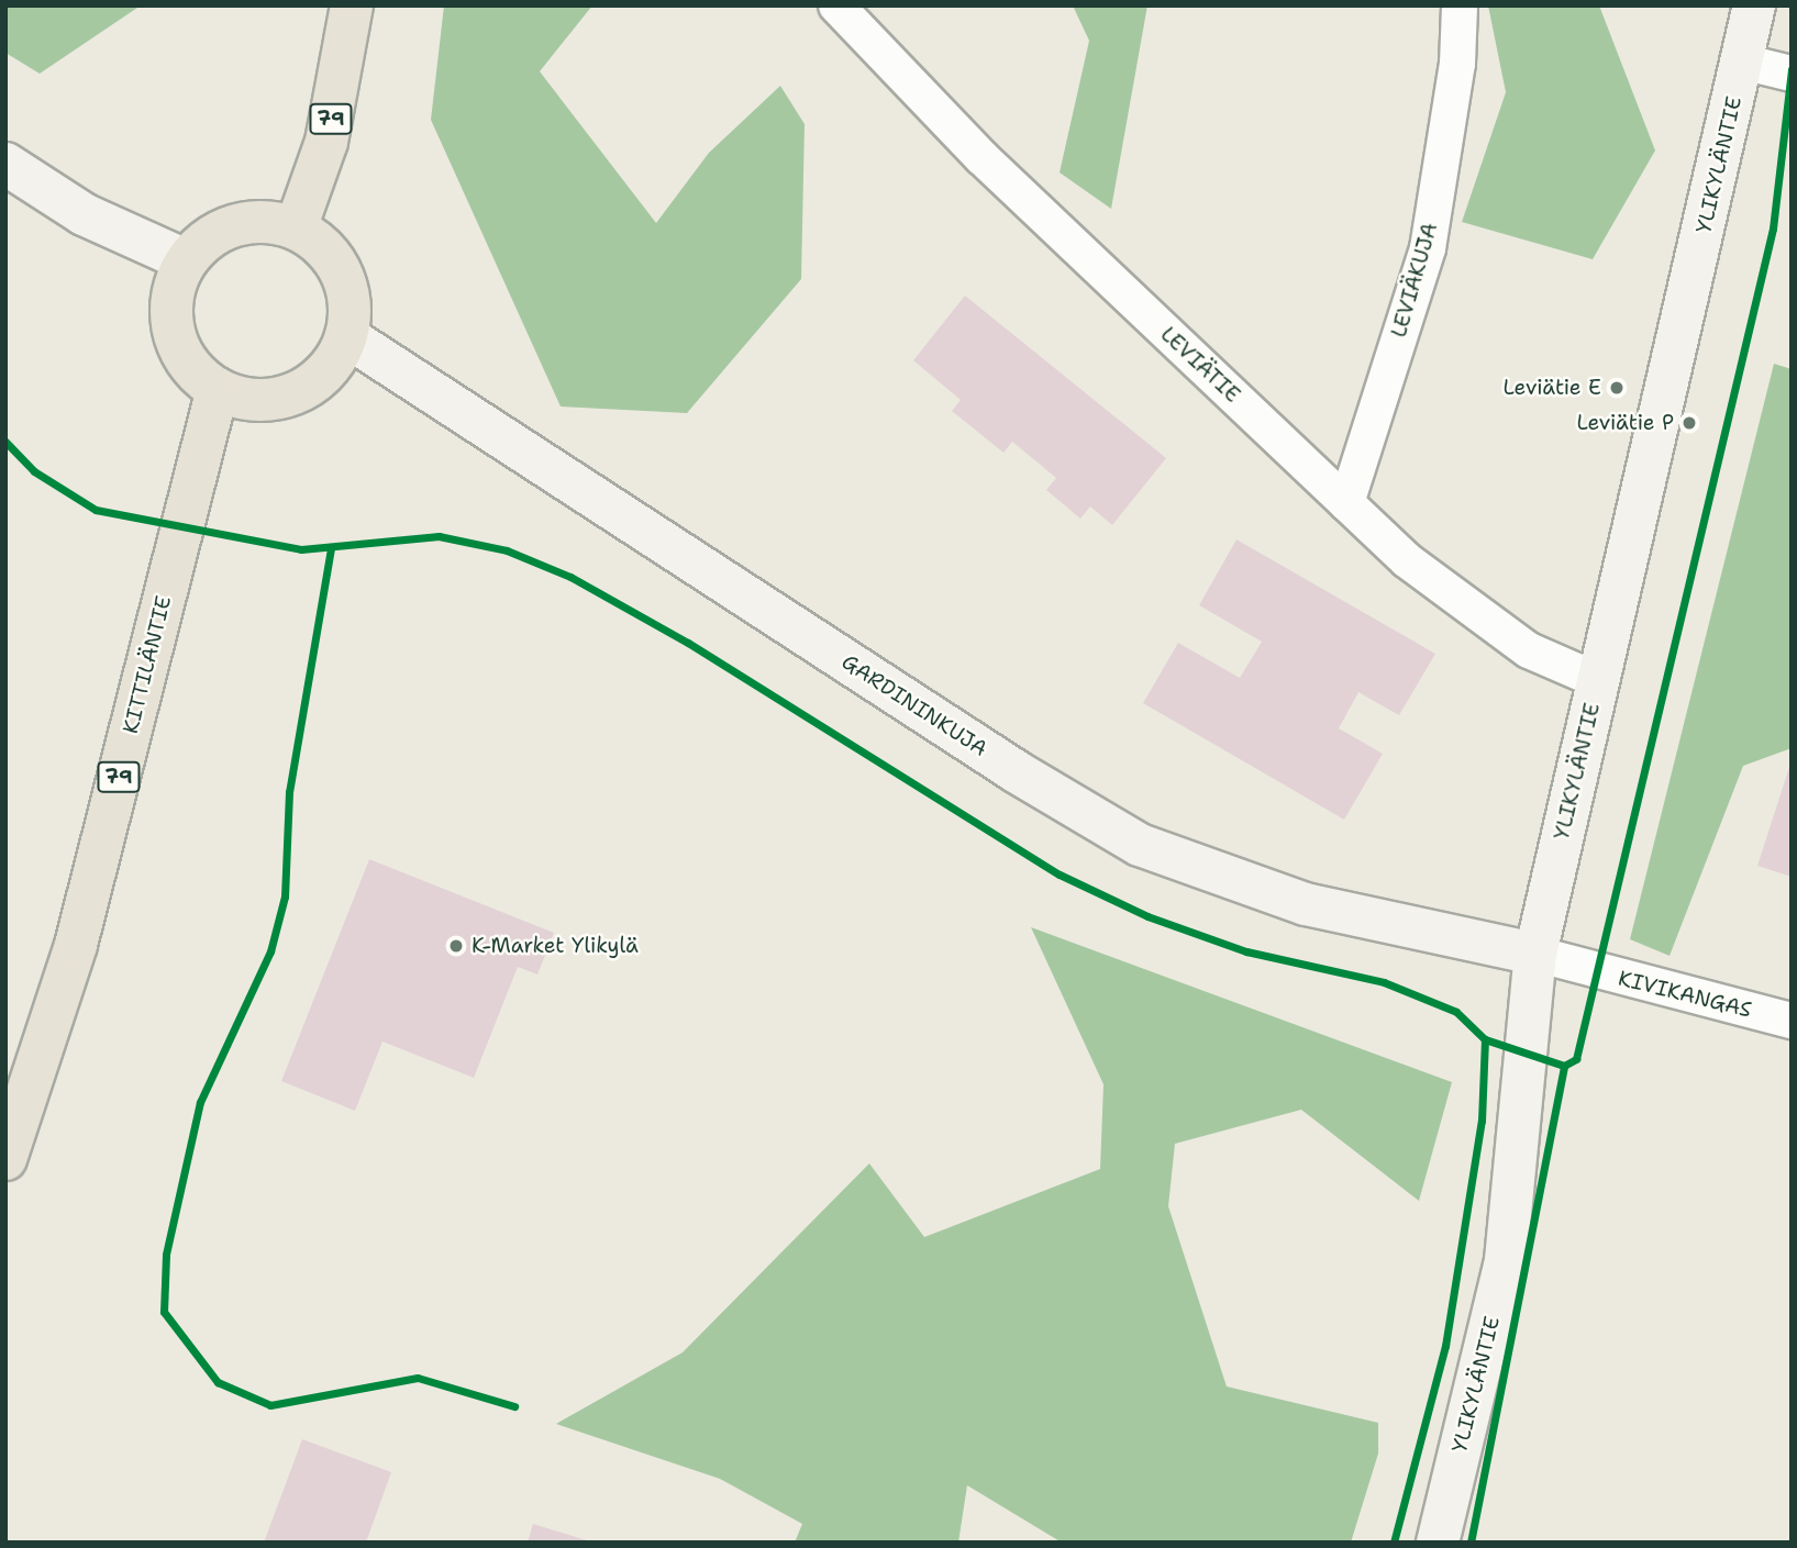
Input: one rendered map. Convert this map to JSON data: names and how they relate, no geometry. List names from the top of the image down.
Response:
{
  "streets": {
    "main road": [
      "79",
      "YLIKYLÄNTIE",
      "KITTILÄNTIE",
      "GARDININKUJA"
    ],
    "street": ["LEVIÄKUJA", "LEVIÄTIE", "KIVIKANGAS"]
  },
  "crossings": [
    ["79", "KITTILÄNTIE"],
    ["79", "GARDININKUJA"],
    ["YLIKYLÄNTIE", "LEVIÄTIE"],
    ["YLIKYLÄNTIE", "GARDININKUJA"],
    ["YLIKYLÄNTIE", "KIVIKANGAS"],
    ["LEVIÄKUJA", "LEVIÄTIE"],
    ["KITTILÄNTIE", "GARDININKUJA"],
    ["GARDININKUJA", "KIVIKANGAS"]
  ],
  "places": ["Leviätie E", "Leviätie P", "K-Market Ylikylä"]
}
